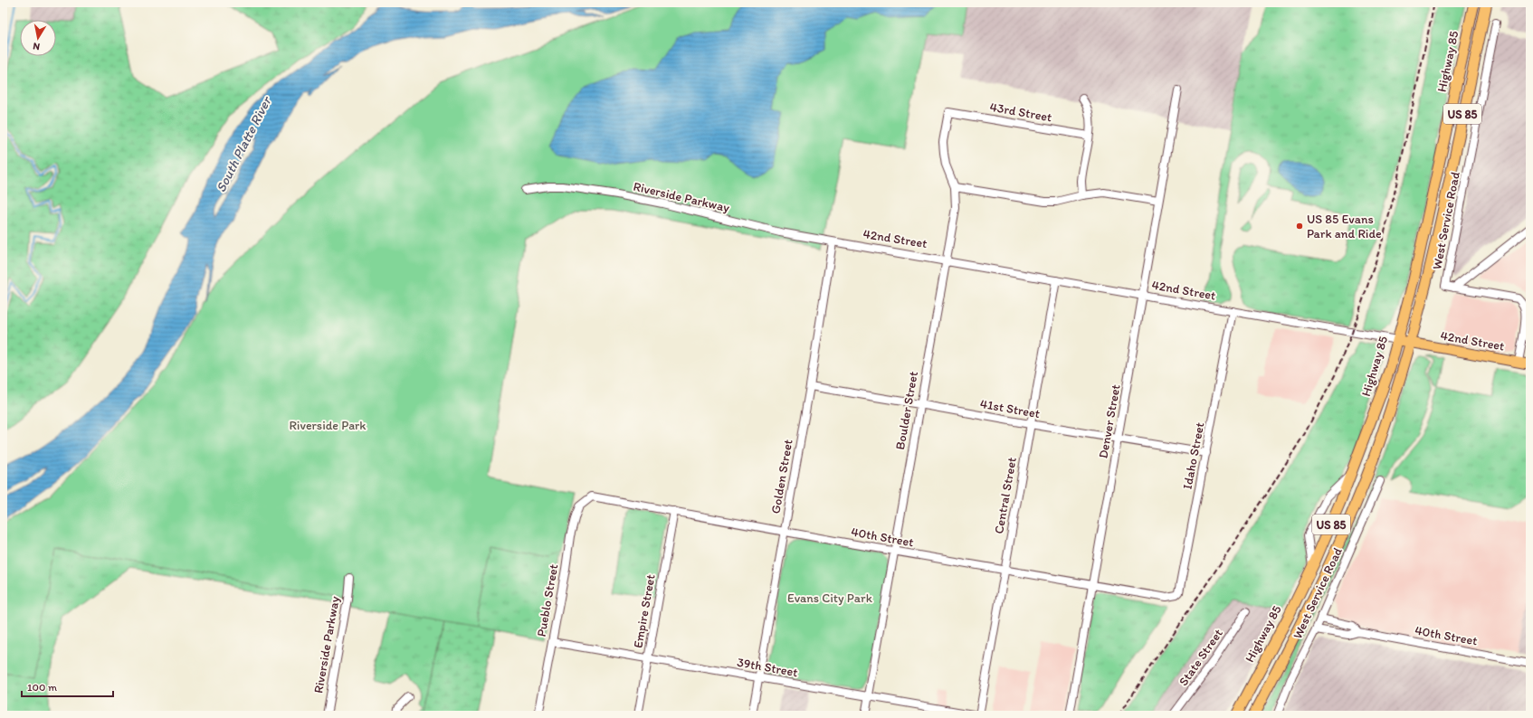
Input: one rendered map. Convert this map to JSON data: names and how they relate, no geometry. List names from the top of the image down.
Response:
{
  "streets": {
    "highway": ["Highway 85", "US 85"],
    "main road": ["42nd Street"],
    "street": [
      "43rd Street",
      "Riverside Parkway",
      "West Service Road",
      "41st Street",
      "Boulder Street",
      "Denver Street",
      "Idaho Street",
      "Golden Street",
      "Central Street",
      "40th Street",
      "Pueblo Street",
      "Empire Street",
      "State Street",
      "39th Street"
    ]
  },
  "crossings": [
    ["Highway 85", "42nd Street"],
    ["43rd Street", "Boulder Street"],
    ["Riverside Parkway", "42nd Street"],
    ["Riverside Parkway", "Golden Street"],
    ["West Service Road", "40th Street"],
    ["42nd Street", "Boulder Street"],
    ["42nd Street", "Denver Street"],
    ["42nd Street", "Idaho Street"],
    ["42nd Street", "Golden Street"],
    ["42nd Street", "Central Street"],
    ["41st Street", "Boulder Street"],
    ["41st Street", "Denver Street"],
    ["41st Street", "Idaho Street"],
    ["41st Street", "Golden Street"],
    ["41st Street", "Central Street"],
    ["Boulder Street", "40th Street"],
    ["Boulder Street", "39th Street"],
    ["Denver Street", "40th Street"],
    ["Idaho Street", "40th Street"],
    ["Golden Street", "40th Street"],
    ["Golden Street", "39th Street"],
    ["Central Street", "40th Street"],
    ["Central Street", "39th Street"],
    ["40th Street", "Pueblo Street"],
    ["40th Street", "Empire Street"],
    ["Pueblo Street", "39th Street"],
    ["Empire Street", "39th Street"]
  ],
  "water": ["South Platte River"],
  "parks": ["Riverside Park", "Evans City Park"],
  "places": ["US 85 Evans Park and Ride"],
  "scale_bar": "100 m",
  "north": "bottom"
}
